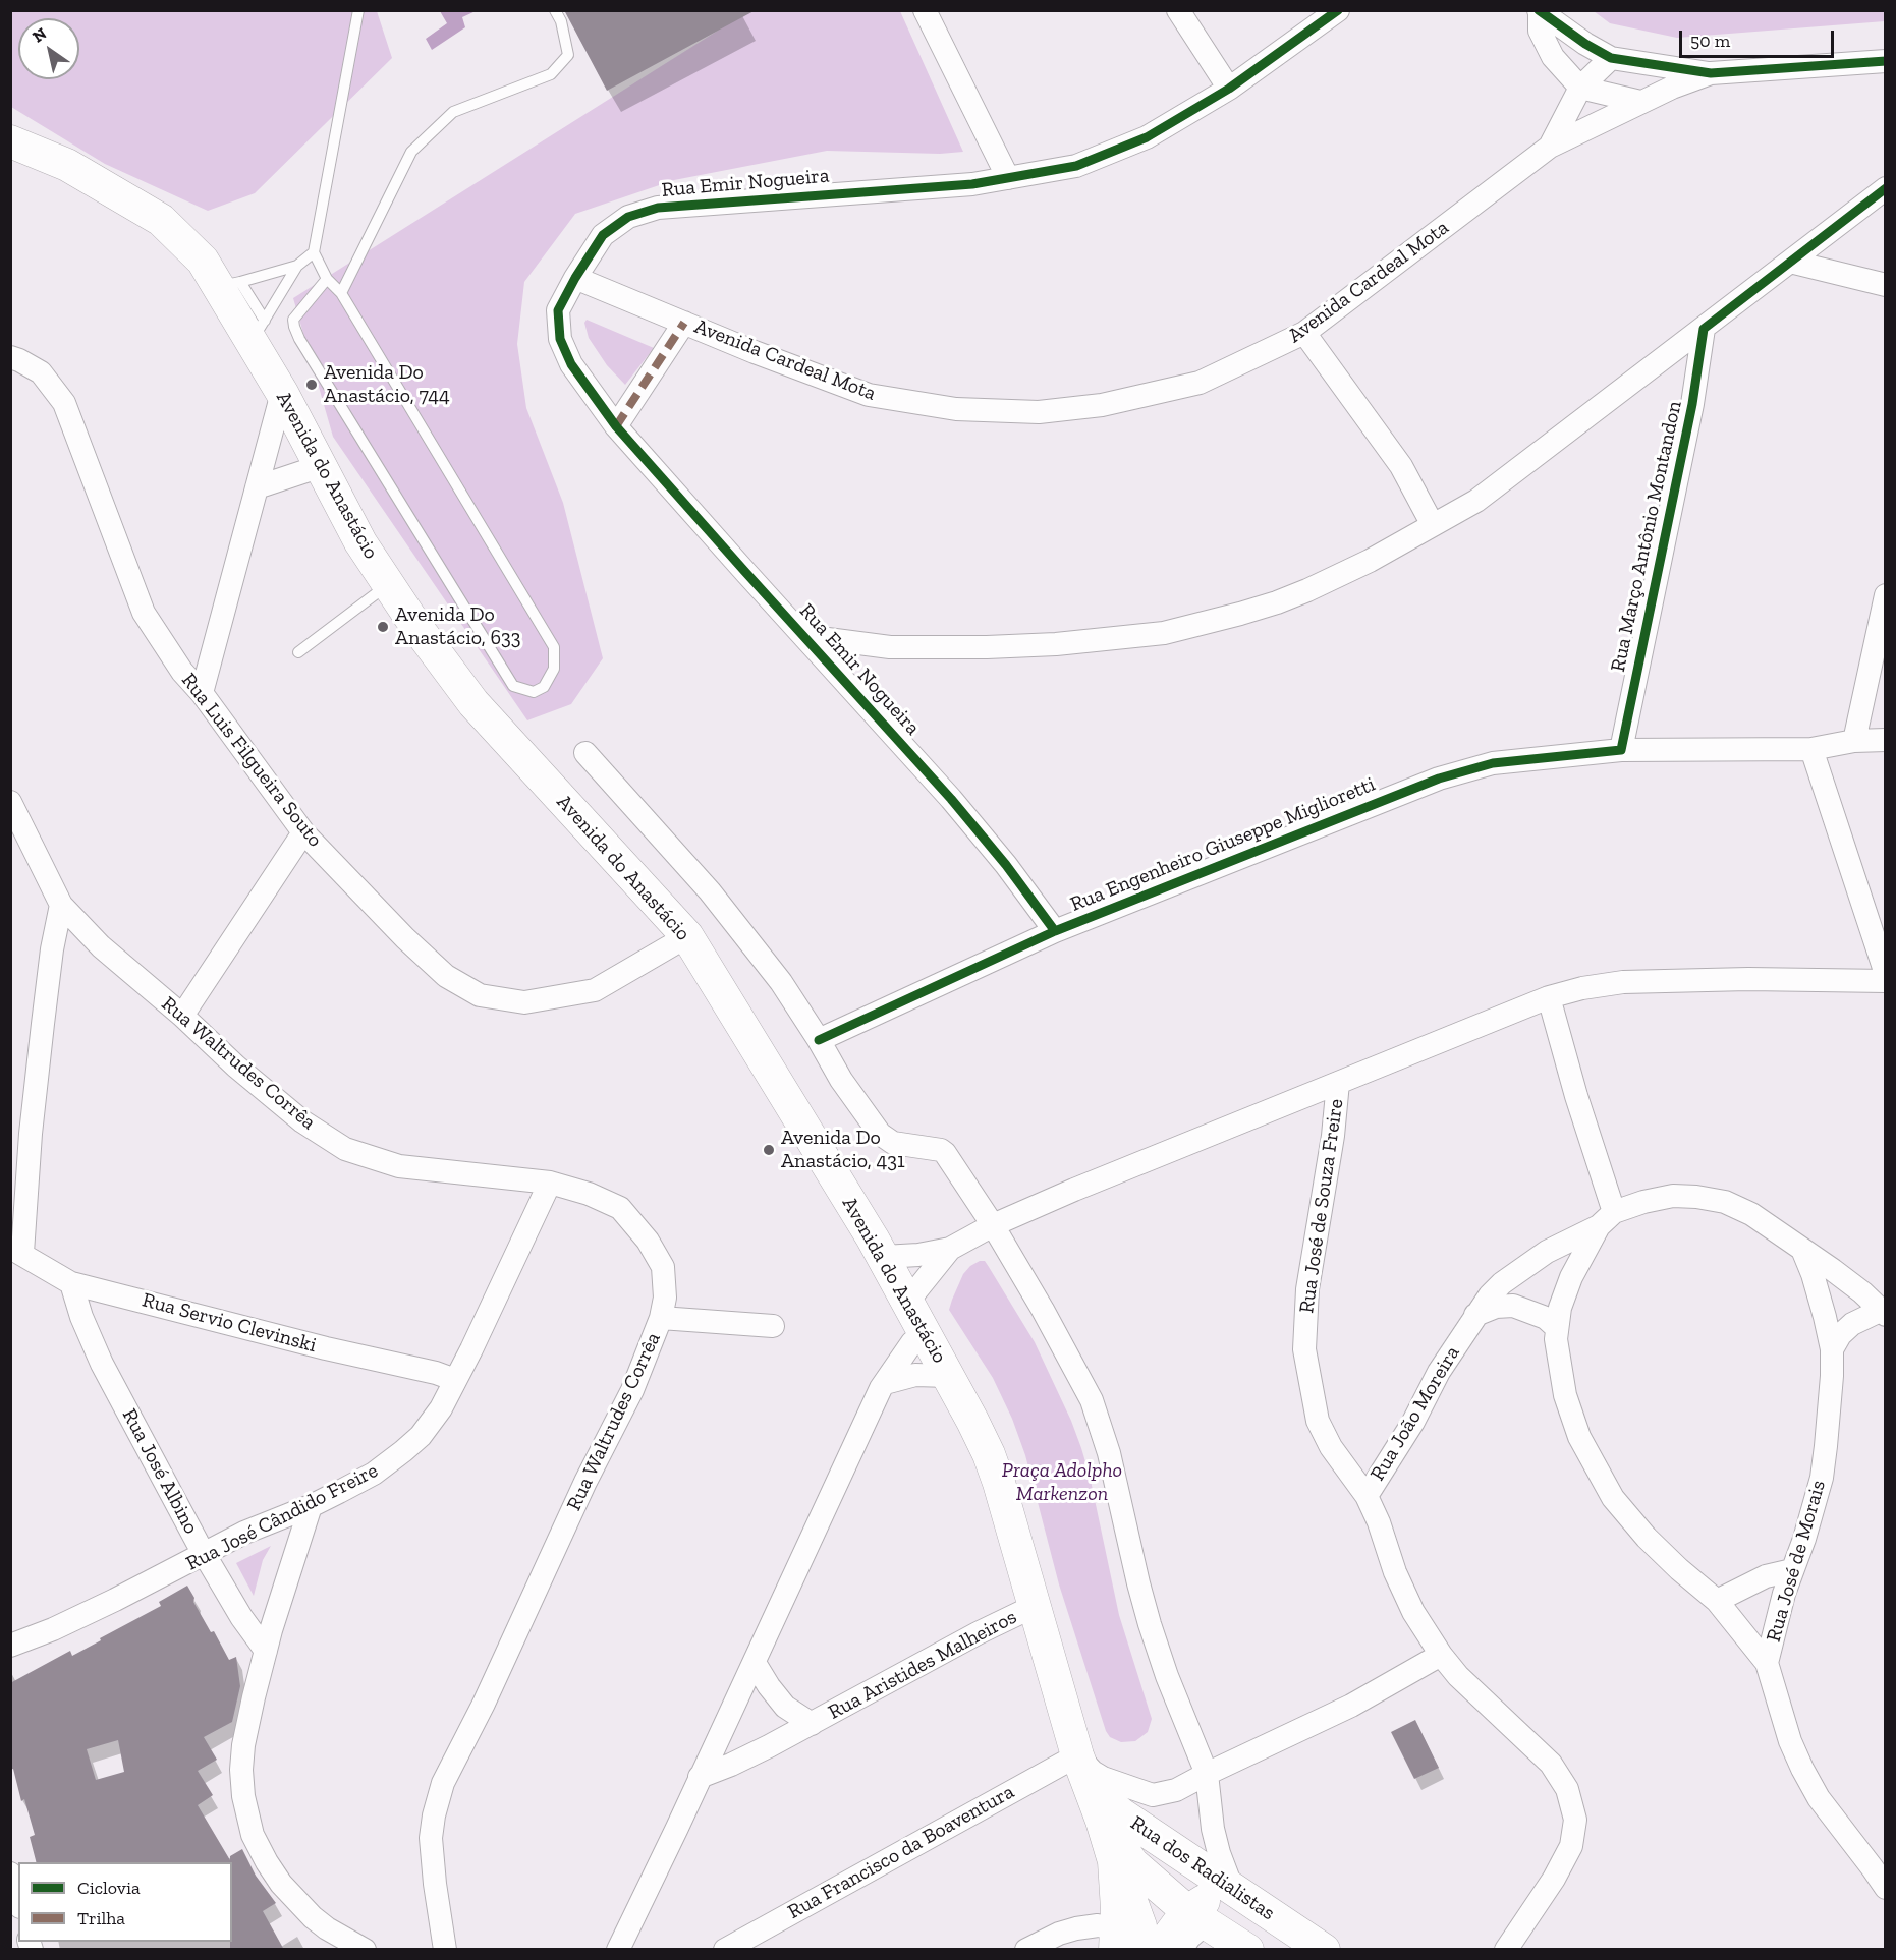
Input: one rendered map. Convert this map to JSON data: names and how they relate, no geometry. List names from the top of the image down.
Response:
{
  "streets": {
    "main road": ["Avenida do Anastácio", "Rua dos Radialistas"],
    "street": [
      "Rua Emir Nogueira",
      "Avenida Cardeal Mota",
      "Rua Março Antônio Montandon",
      "Rua Luis Filgueira Souto",
      "Rua Engenheiro Giuseppe Miglioretti",
      "Rua Waltrudes Corrêa",
      "Rua José de Souza Freire",
      "Rua Servio Clevinski",
      "Rua João Moreira",
      "Rua José Albino",
      "Rua José Cândido Freire",
      "Rua José de Morais",
      "Rua Aristides Malheiros",
      "Rua Francisco da Boaventura"
    ]
  },
  "crossings": [
    ["Rua Emir Nogueira", "Avenida Cardeal Mota"],
    ["Rua Emir Nogueira", "Rua Engenheiro Giuseppe Miglioretti"],
    ["Avenida do Anastácio", "Rua Luis Filgueira Souto"],
    ["Avenida do Anastácio", "Rua Aristides Malheiros"],
    ["Avenida do Anastácio", "Rua Francisco da Boaventura"],
    ["Avenida do Anastácio", "Rua dos Radialistas"],
    ["Rua Março Antônio Montandon", "Rua Engenheiro Giuseppe Miglioretti"],
    ["Rua Waltrudes Corrêa", "Rua José Cândido Freire"],
    ["Rua José de Souza Freire", "Rua João Moreira"],
    ["Rua Servio Clevinski", "Rua José Albino"],
    ["Rua Servio Clevinski", "Rua José Cândido Freire"],
    ["Rua João Moreira", "Rua José de Morais"],
    ["Rua José Albino", "Rua José Cândido Freire"],
    ["Rua Francisco da Boaventura", "Rua dos Radialistas"]
  ],
  "parks": ["Praça Adolpho Markenzon"],
  "places": ["Avenida Do Anastácio, 744", "Avenida Do Anastácio, 633", "Avenida Do Anastácio, 431"],
  "legend": ["Ciclovia", "Trilha"],
  "scale_bar": "50 m",
  "north": "top left"
}
